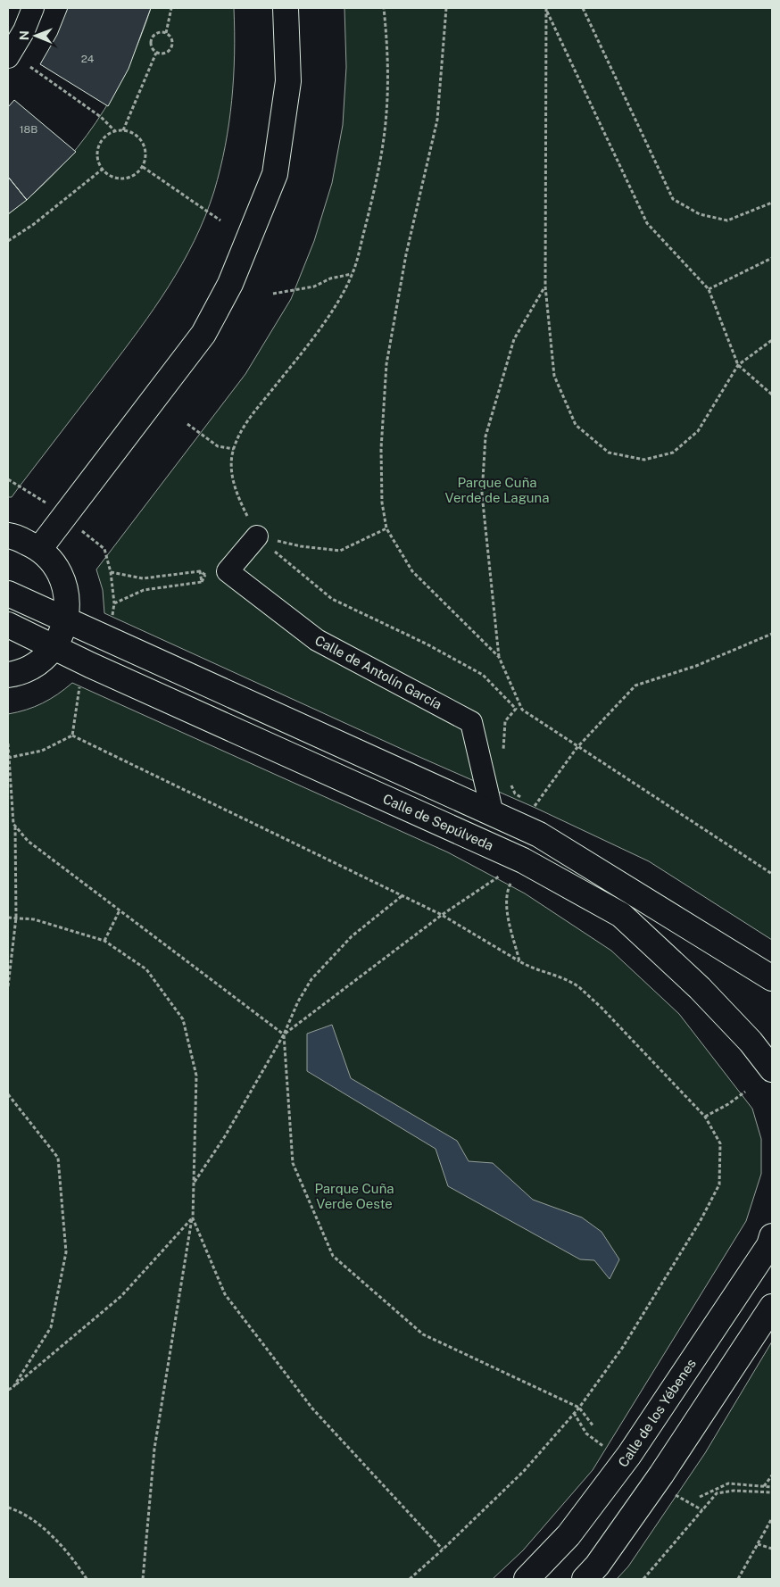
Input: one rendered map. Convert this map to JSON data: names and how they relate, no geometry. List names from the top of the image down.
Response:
{
  "streets": {
    "street": ["Calle de Antolín García", "Calle de Sepúlveda", "Calle de los Yébenes"]
  },
  "parks": ["Parque Cuña Verde de Laguna", "Parque Cuña Verde Oeste"],
  "house_numbers": ["24", "18B"],
  "north": "left"
}
